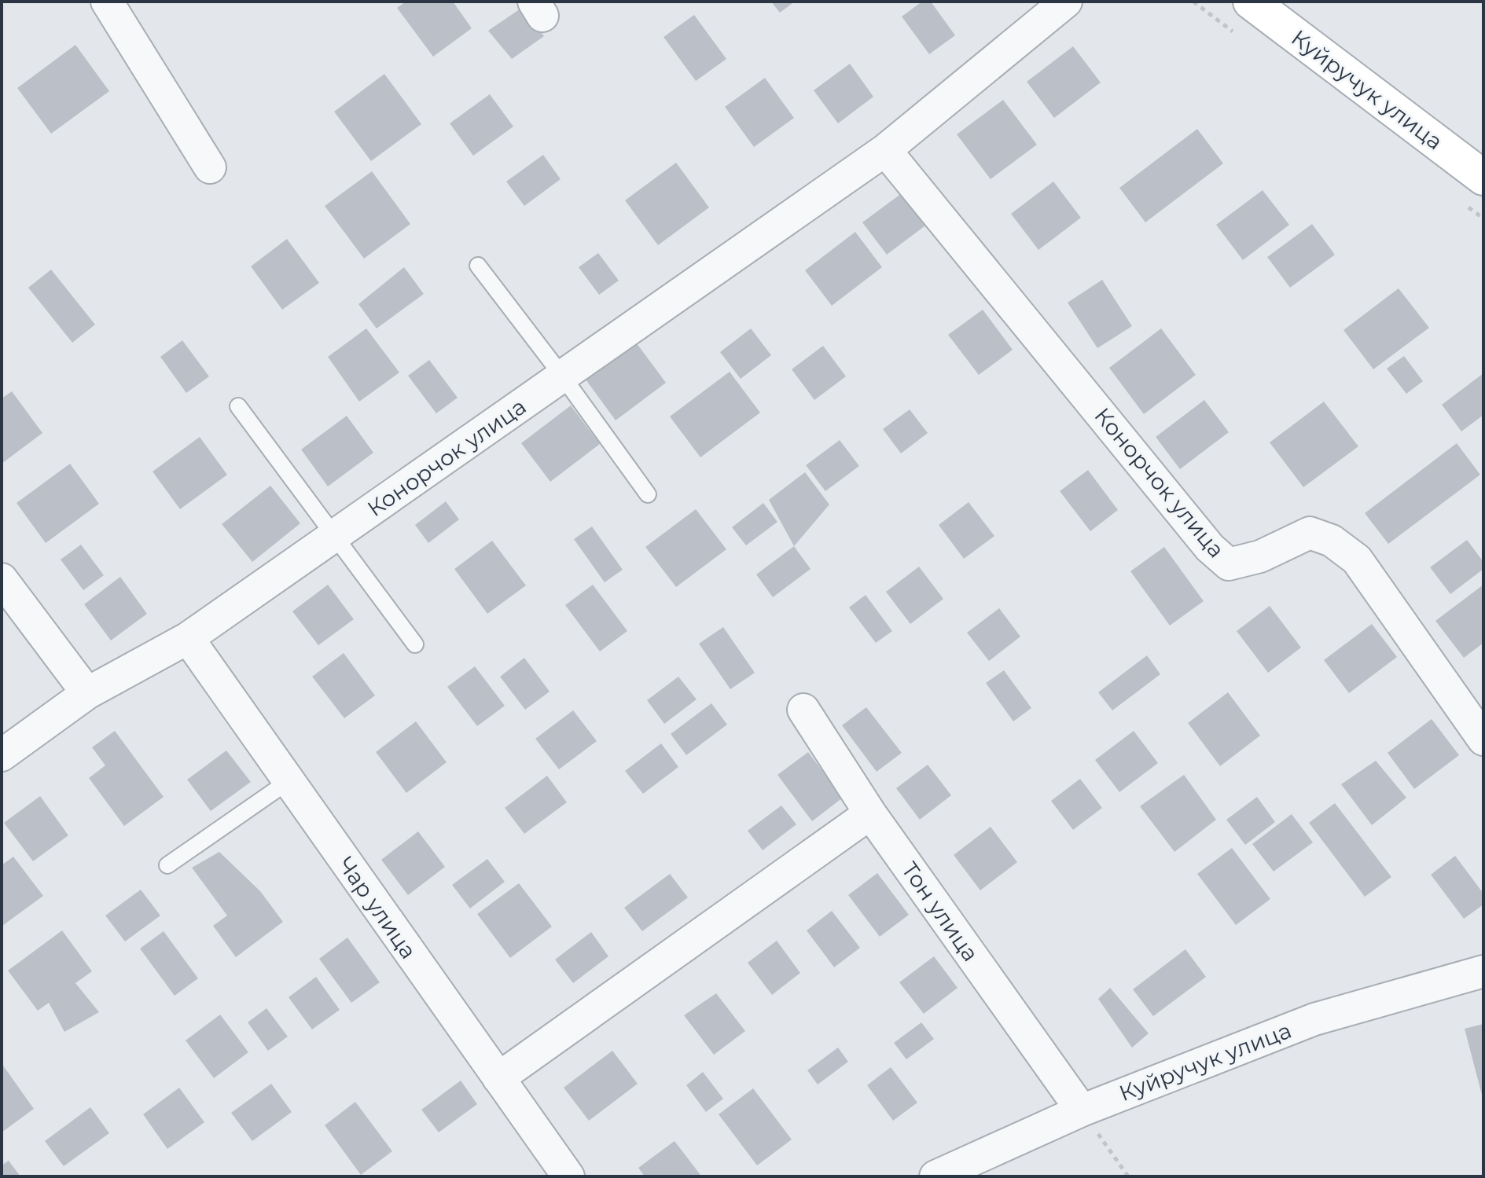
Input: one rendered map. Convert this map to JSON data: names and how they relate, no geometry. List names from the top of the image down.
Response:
{
  "streets": {
    "street": [
      "Куйручук улица",
      "Конорчок улица",
      "Чар улица",
      "Тон улица"
    ]
  },
  "crossings": [
    ["Куйручук улица", "Тон улица"],
    ["Конорчок улица", "Чар улица"]
  ]
}
